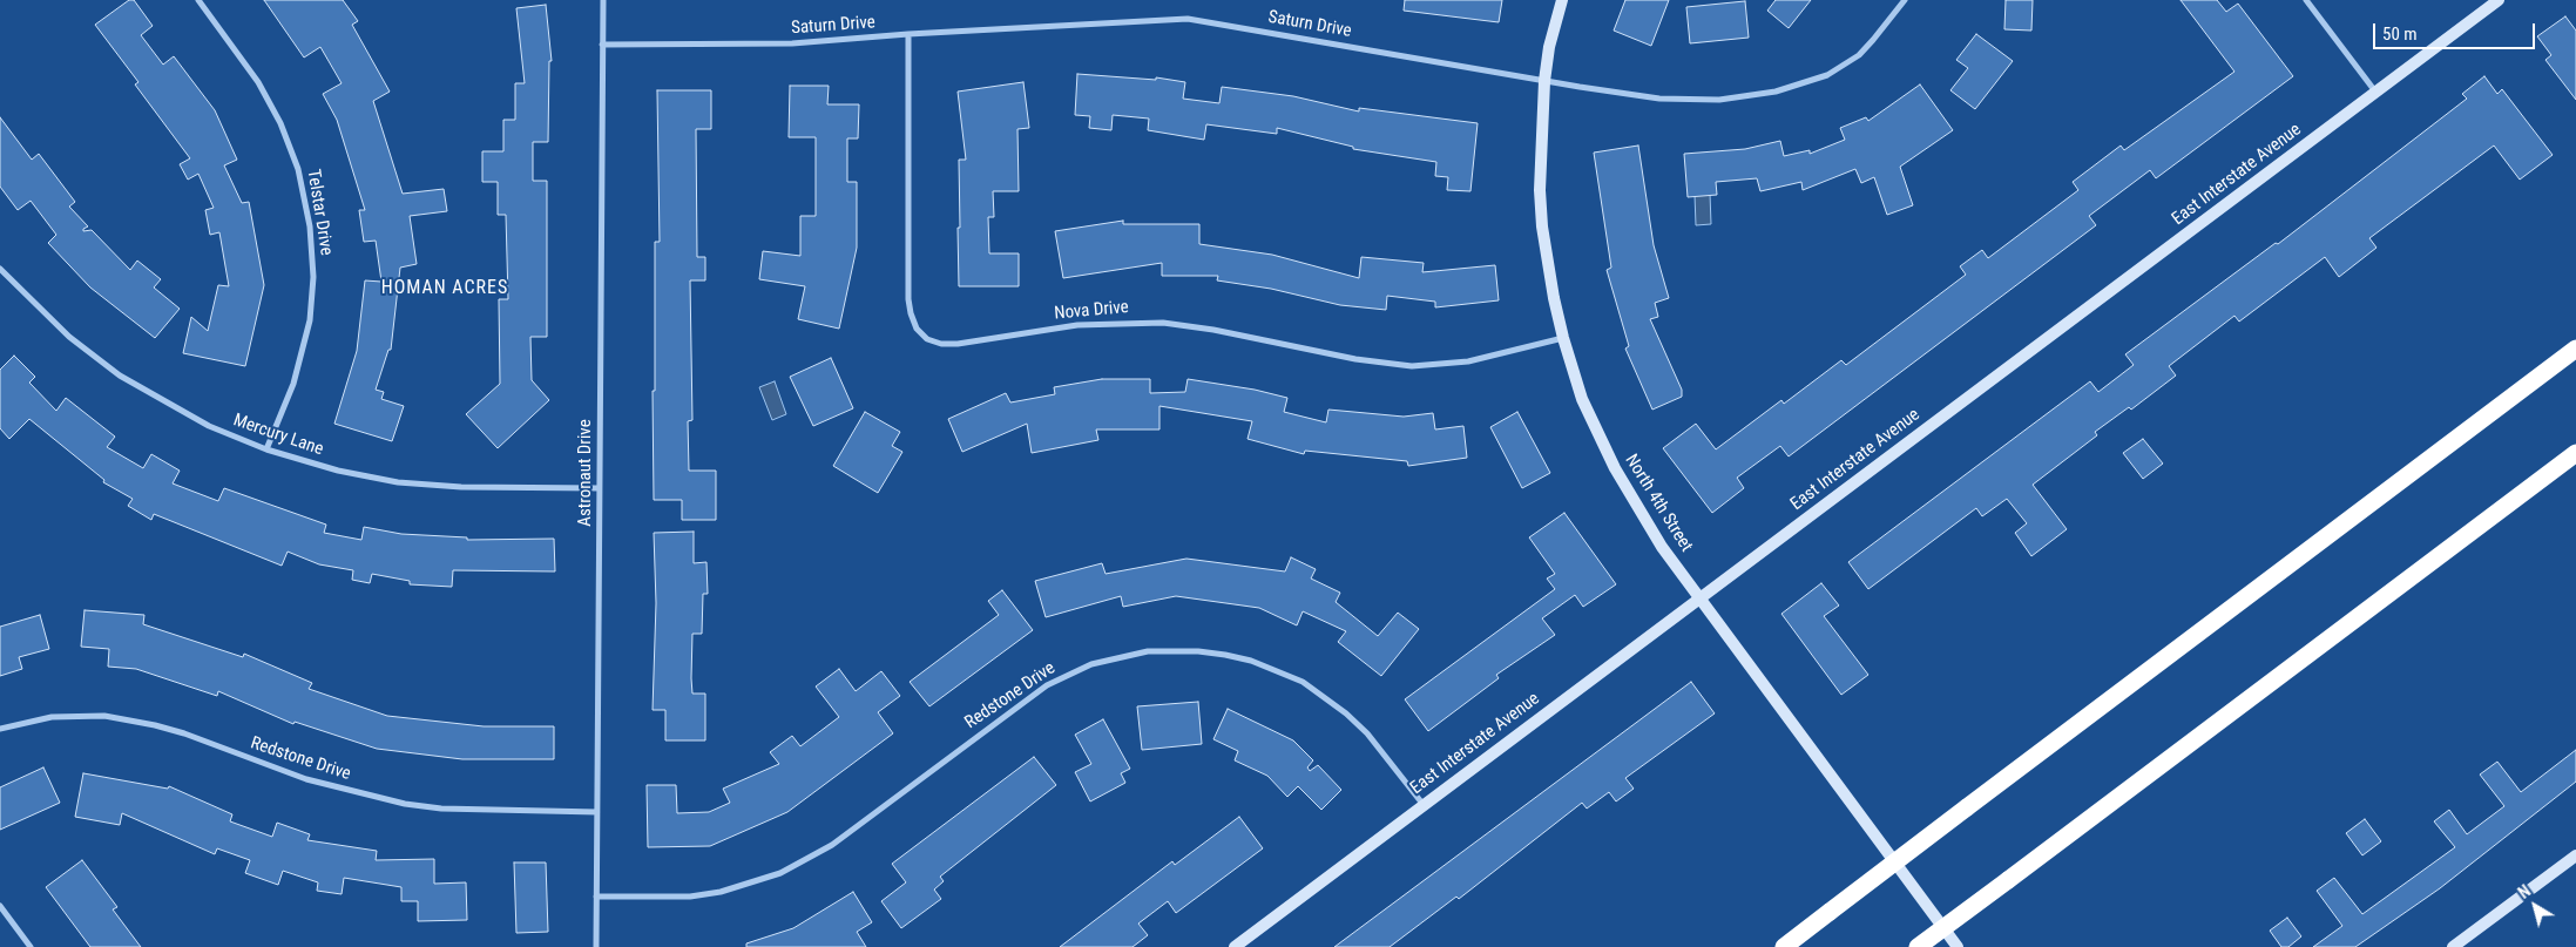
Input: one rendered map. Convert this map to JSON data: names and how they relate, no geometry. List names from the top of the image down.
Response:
{
  "streets": {
    "street": [
      "Saturn Drive",
      "East Interstate Avenue",
      "Telstar Drive",
      "Nova Drive",
      "Mercury Lane",
      "Astronaut Drive",
      "North 4th Street",
      "Redstone Drive"
    ]
  },
  "crossings": [
    ["Saturn Drive", "Nova Drive"],
    ["Saturn Drive", "Astronaut Drive"],
    ["Saturn Drive", "North 4th Street"],
    ["East Interstate Avenue", "North 4th Street"],
    ["East Interstate Avenue", "Redstone Drive"],
    ["Telstar Drive", "Mercury Lane"],
    ["Nova Drive", "North 4th Street"],
    ["Mercury Lane", "Astronaut Drive"],
    ["Astronaut Drive", "Redstone Drive"]
  ],
  "districts": ["HOMAN ACRES"],
  "scale_bar": "50 m",
  "north": "top left"
}
